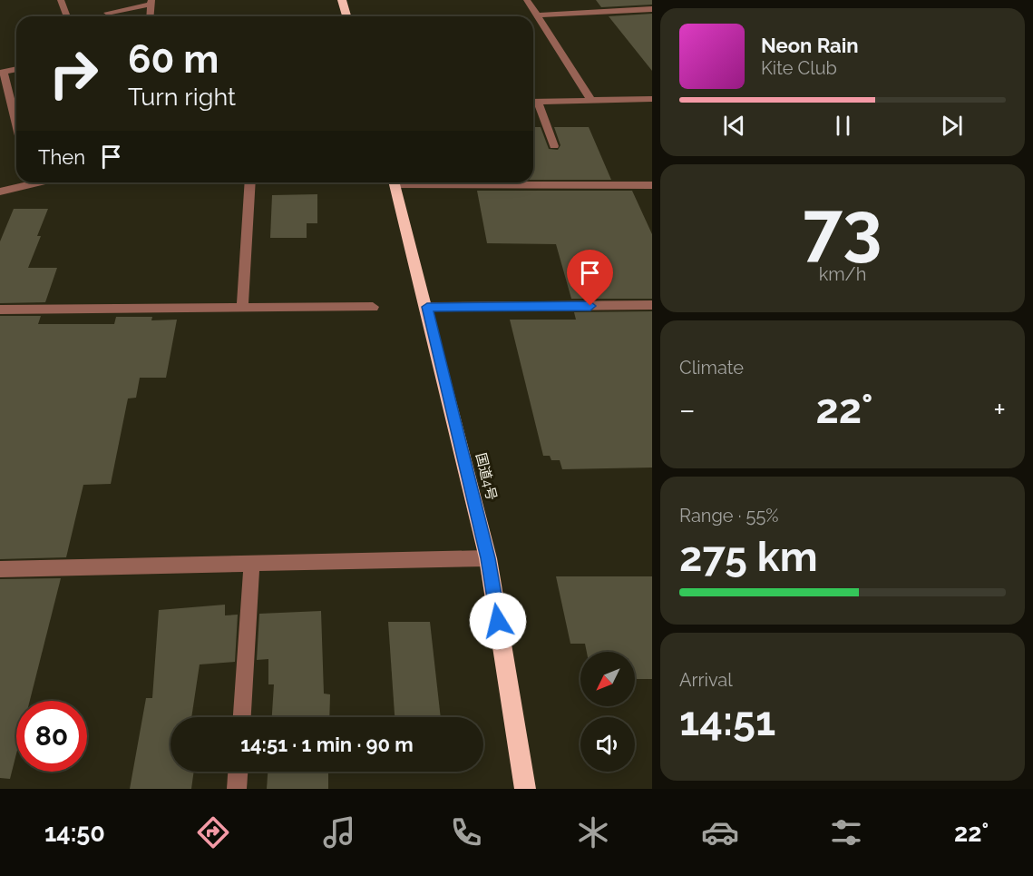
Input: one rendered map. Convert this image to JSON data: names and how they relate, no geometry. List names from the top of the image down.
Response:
{
  "streets": {
    "highway": ["国道4号"]
  },
  "north": "bottom left",
  "page": {
    "turn": ["60 m", "Turn right"],
    "song": ["Neon Rain", "Kite Club"],
    "then": "Then",
    "tile": [
      ["73", "km/h"],
      "Climate",
      ["Range · 55%", "275 km"],
      ["Arrival", "14:51"]
    ],
    "heat": ["−", "22°", "+"],
    "limit": "80",
    "trip": "14:51 · 1 min · 90 m",
    "tabs": ["14:50", "22°"]
  }
}
